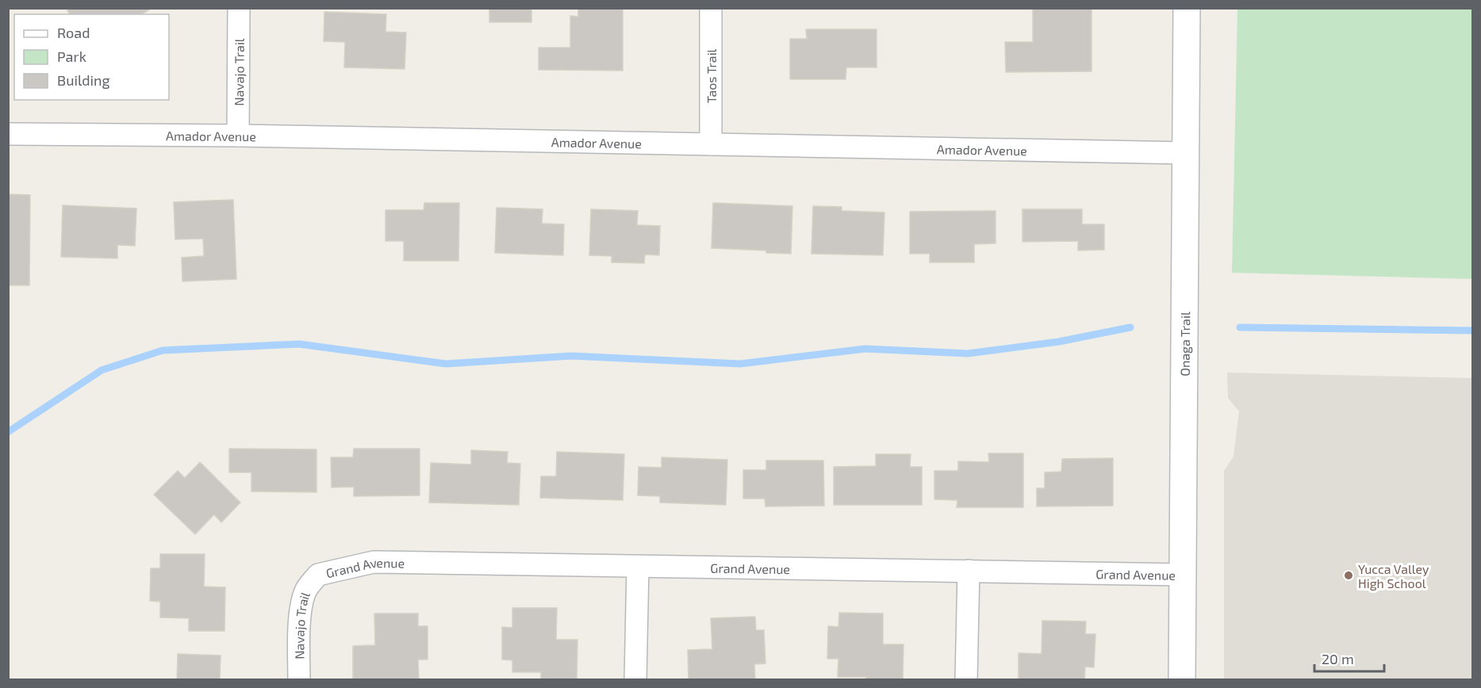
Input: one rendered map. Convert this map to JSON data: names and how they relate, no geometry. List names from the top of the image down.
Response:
{
  "streets": {
    "street": [
      "Navajo Trail",
      "Taos Trail",
      "Amador Avenue",
      "Onaga Trail",
      "Grand Avenue"
    ]
  },
  "crossings": [
    ["Navajo Trail", "Amador Avenue"],
    ["Navajo Trail", "Grand Avenue"],
    ["Taos Trail", "Amador Avenue"],
    ["Amador Avenue", "Onaga Trail"],
    ["Onaga Trail", "Grand Avenue"]
  ],
  "places": ["Yucca Valley High School"],
  "legend": ["Road", "Park", "Building"],
  "scale_bar": "20 m"
}
